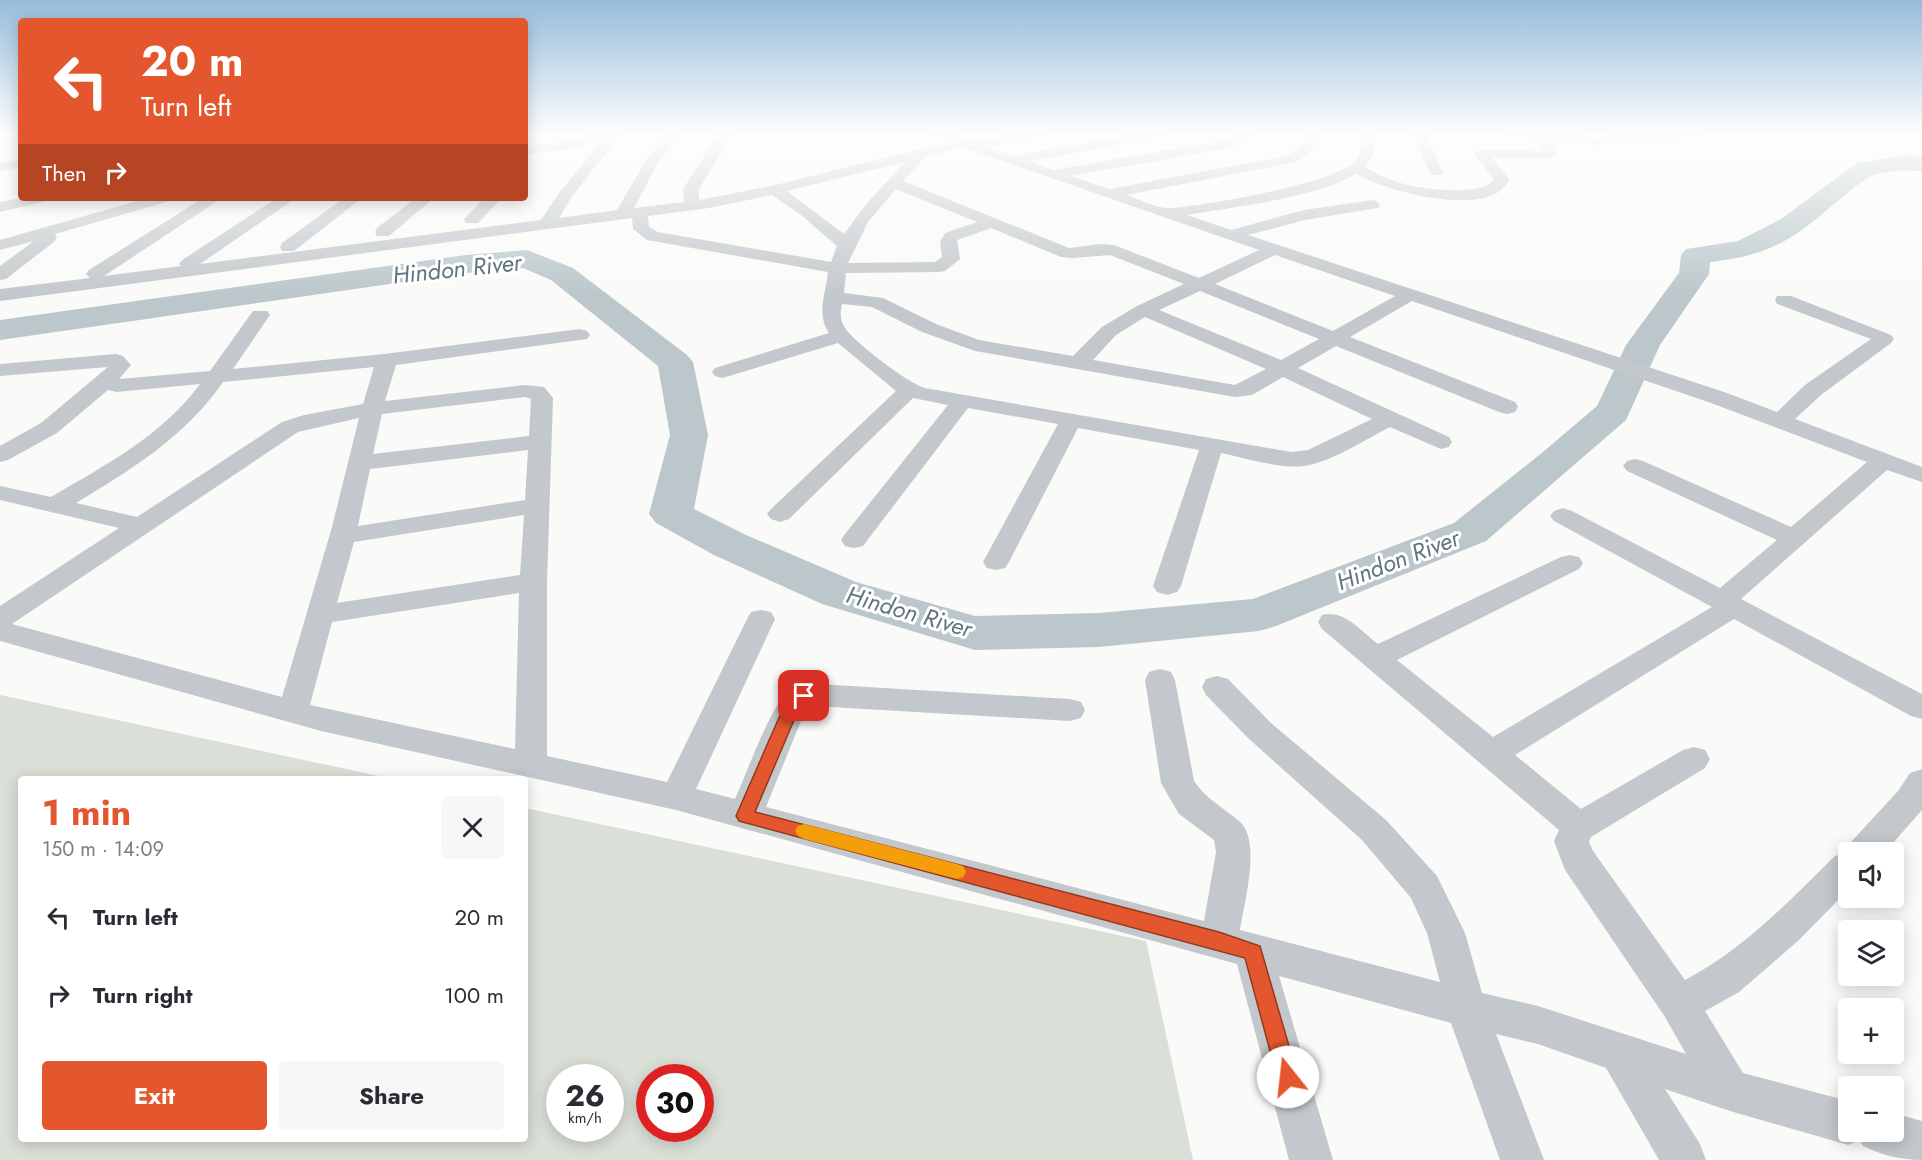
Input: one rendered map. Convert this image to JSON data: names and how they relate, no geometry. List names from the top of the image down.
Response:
{
  "water": ["Hindon River"],
  "page": {
    "turn": ["20 m", "Turn left"],
    "then": "Then",
    "heading": ["1 min", "150 m · 14:09"],
    "map_buttons": ["+", "−"],
    "list": [
      {
        "name": "Turn left",
        "value": "20 m"
      },
      {
        "name": "Turn right",
        "value": "100 m"
      }
    ],
    "buttons": ["Exit", "Share"],
    "speed": "26 km/h",
    "limit": "30"
  }
}
